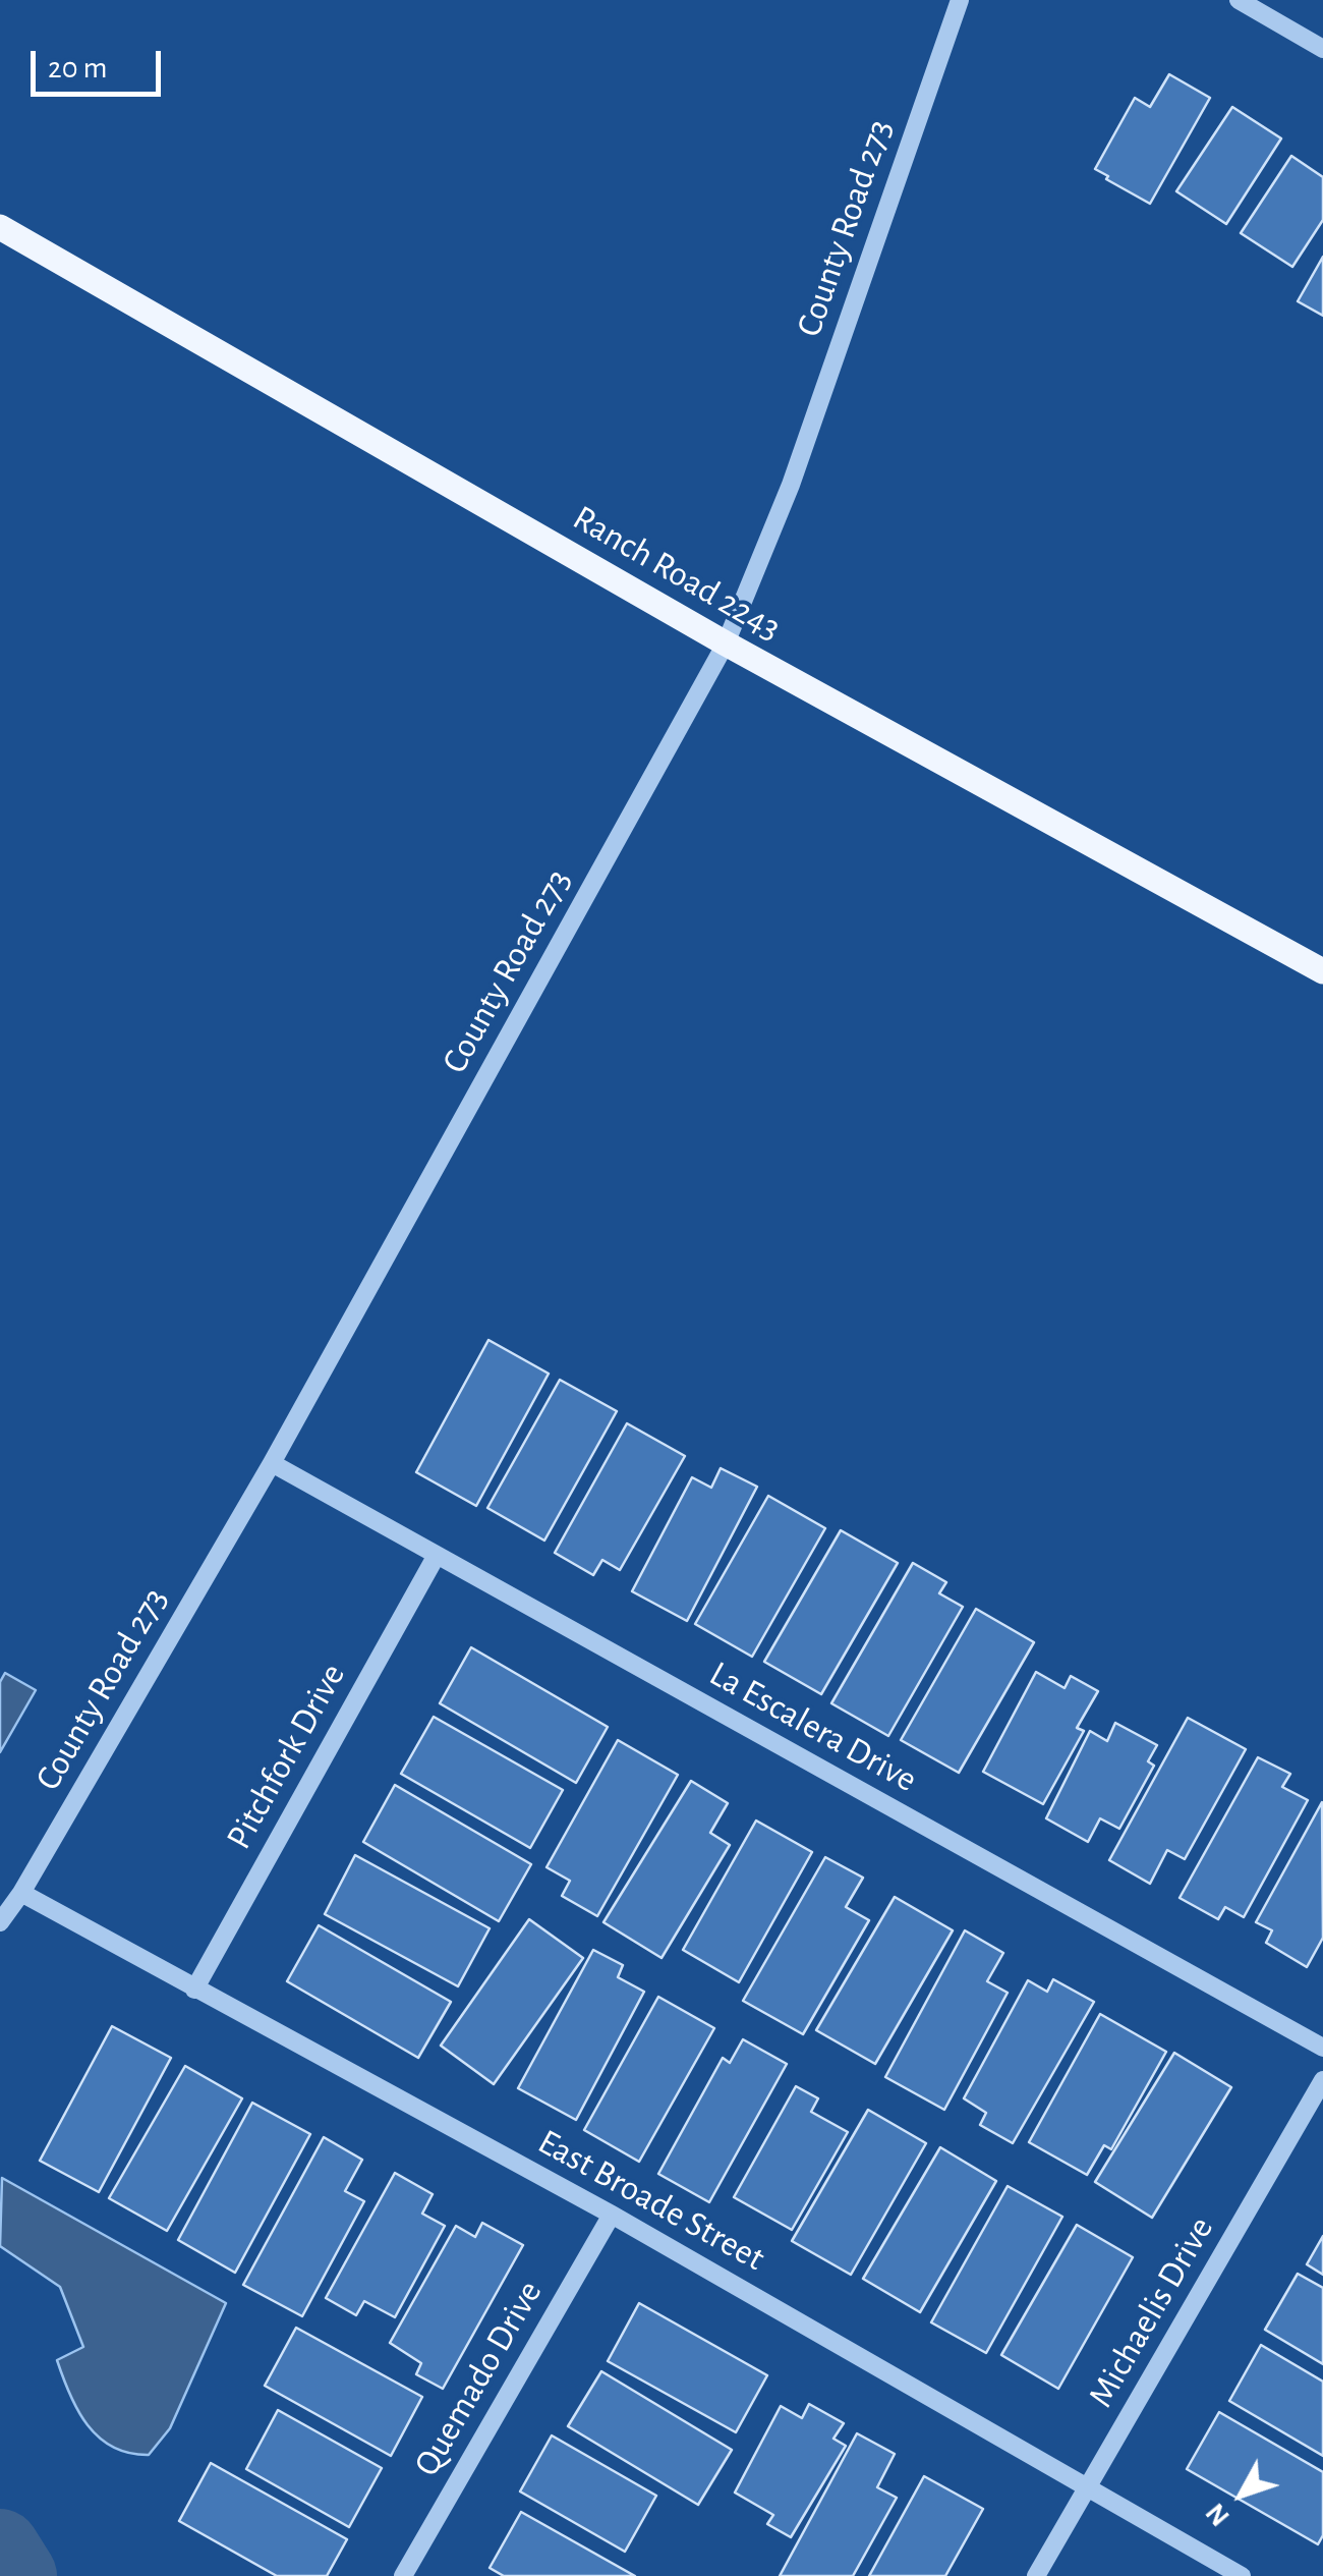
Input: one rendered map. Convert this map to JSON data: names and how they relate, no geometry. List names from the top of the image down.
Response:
{
  "streets": {
    "main road": ["Ranch Road 2243"],
    "street": [
      "County Road 273",
      "La Escalera Drive",
      "Pitchfork Drive",
      "East Broade Street",
      "Michaelis Drive",
      "Quemado Drive"
    ]
  },
  "crossings": [
    ["County Road 273", "Ranch Road 2243"],
    ["County Road 273", "La Escalera Drive"],
    ["County Road 273", "East Broade Street"],
    ["La Escalera Drive", "Pitchfork Drive"],
    ["Pitchfork Drive", "East Broade Street"],
    ["East Broade Street", "Michaelis Drive"],
    ["East Broade Street", "Quemado Drive"]
  ],
  "scale_bar": "20 m",
  "north": "bottom left"
}
